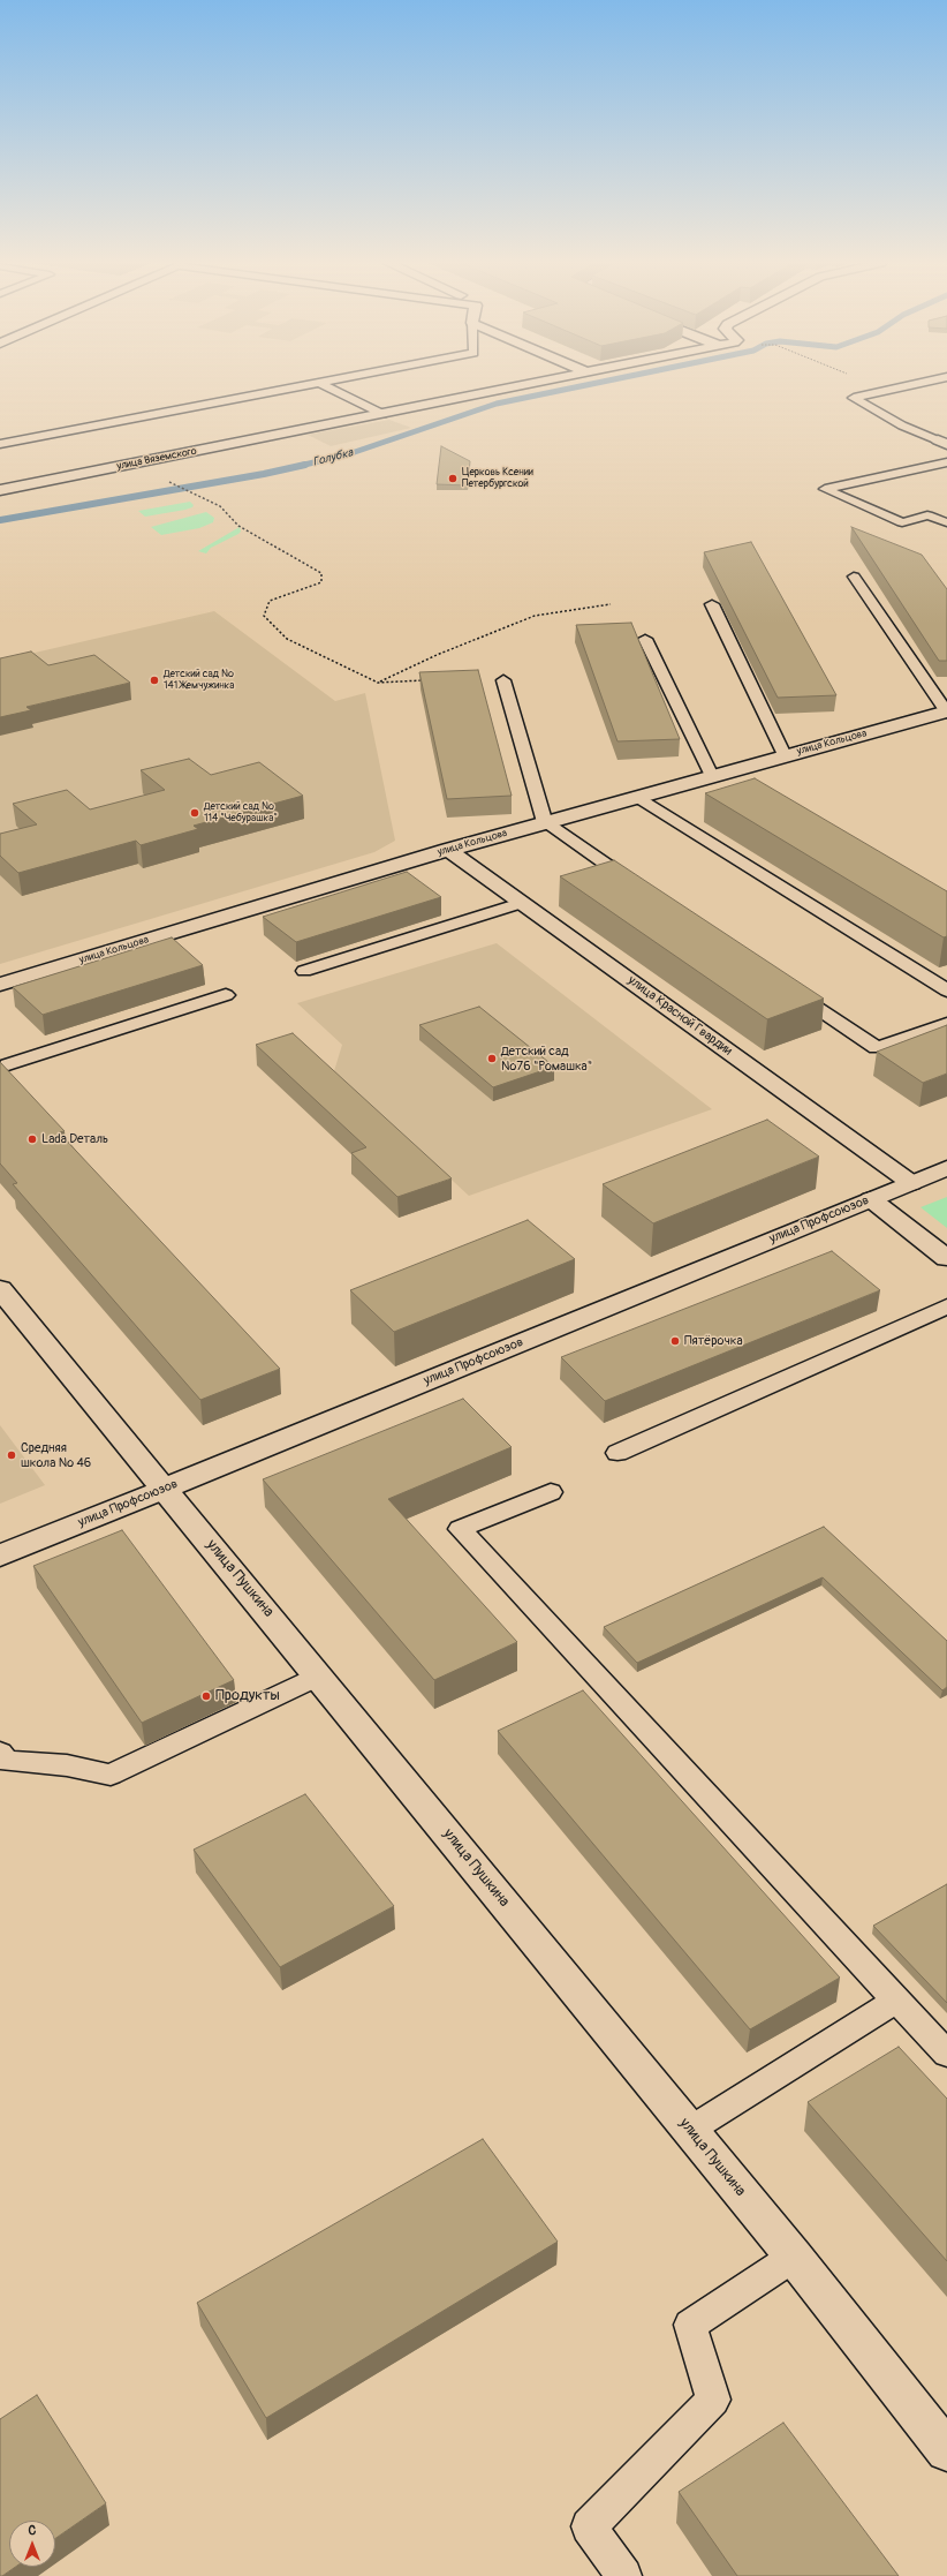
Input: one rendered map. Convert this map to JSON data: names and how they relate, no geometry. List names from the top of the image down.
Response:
{
  "streets": {
    "street": [
      "улица Вяземского",
      "улица Кольцова",
      "улица Красной Гвардии",
      "улица Профсоюзов",
      "улица Пушкина"
    ]
  },
  "crossings": [
    ["улица Кольцова", "улица Красной Гвардии"],
    ["улица Красной Гвардии", "улица Профсоюзов"],
    ["улица Профсоюзов", "улица Пушкина"]
  ],
  "water": ["Голубка"],
  "places": [
    "Церковь Ксении Петербургской",
    "Детский сад № 141 Жемчужинка",
    "Детский сад № 114 \"Чебурашка\"",
    "Детский сад №76 \"Ромашка\"",
    "Lada Dеталь",
    "Пятёрочка",
    "Средняя школа № 46",
    "Продукты"
  ],
  "north": "top"
}
